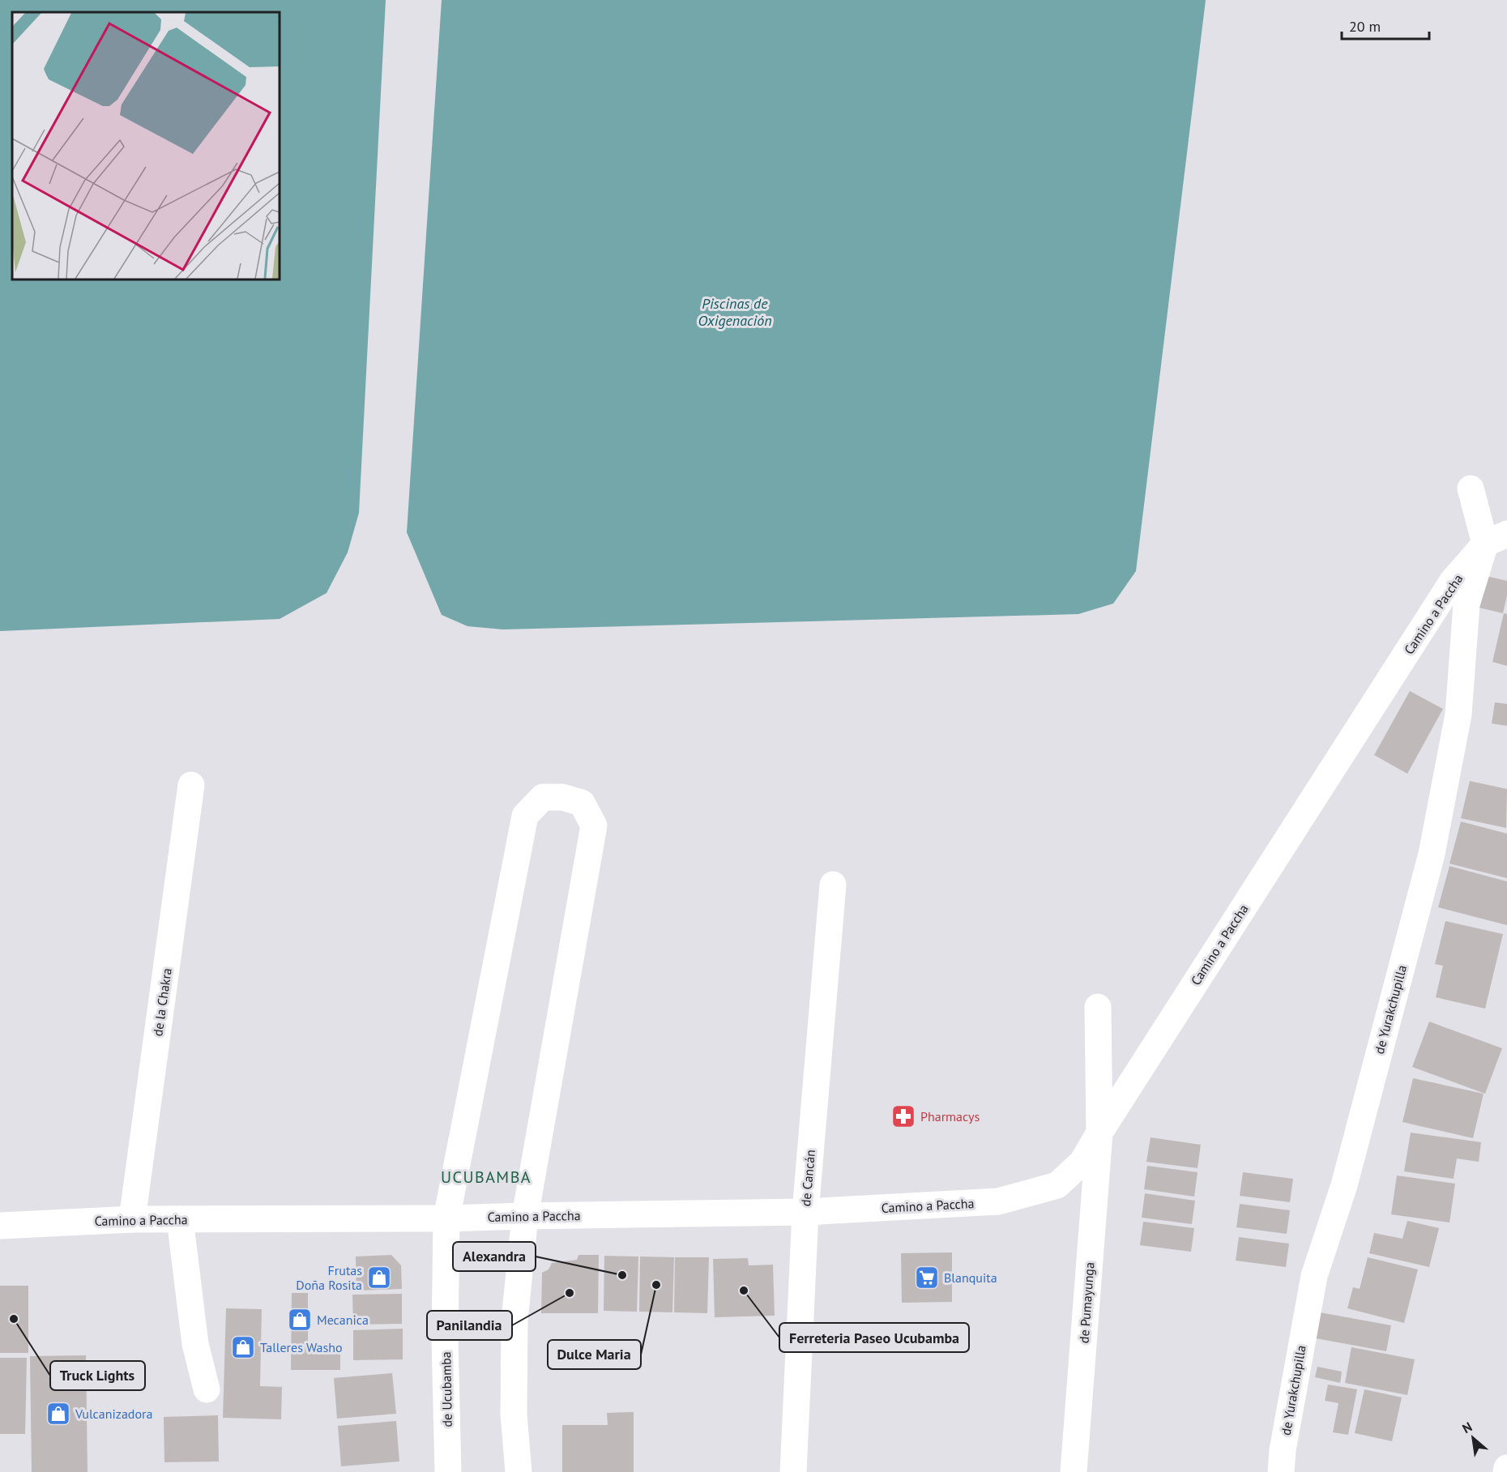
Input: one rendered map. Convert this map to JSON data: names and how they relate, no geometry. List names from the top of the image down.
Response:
{
  "streets": {
    "main road": [
      "Camino a Paccha",
      "de la Chakra",
      "de Yurakchupilla",
      "de Cancán",
      "de Pumayunga",
      "de Ucubamba"
    ]
  },
  "crossings": [
    ["Camino a Paccha", "de la Chakra"],
    ["Camino a Paccha", "de Yurakchupilla"],
    ["Camino a Paccha", "de Cancán"],
    ["Camino a Paccha", "de Pumayunga"],
    ["Camino a Paccha", "de Ucubamba"]
  ],
  "districts": ["UCUBAMBA"],
  "water": ["Piscinas de Oxigenación"],
  "places": {
    "pharmacy": ["Pharmacys"],
    "other": [
      "Alexandra",
      "Dulce Maria",
      "Ferreteria Paseo Ucubamba",
      "Panilandia",
      "Truck Lights"
    ],
    "shop": [
      "Frutas Doña Rosita",
      "Mecanica",
      "Talleres Washo",
      "Vulcanizadora"
    ],
    "supermarket": ["Blanquita"]
  },
  "scale_bar": "20 m",
  "north": "top left"
}
